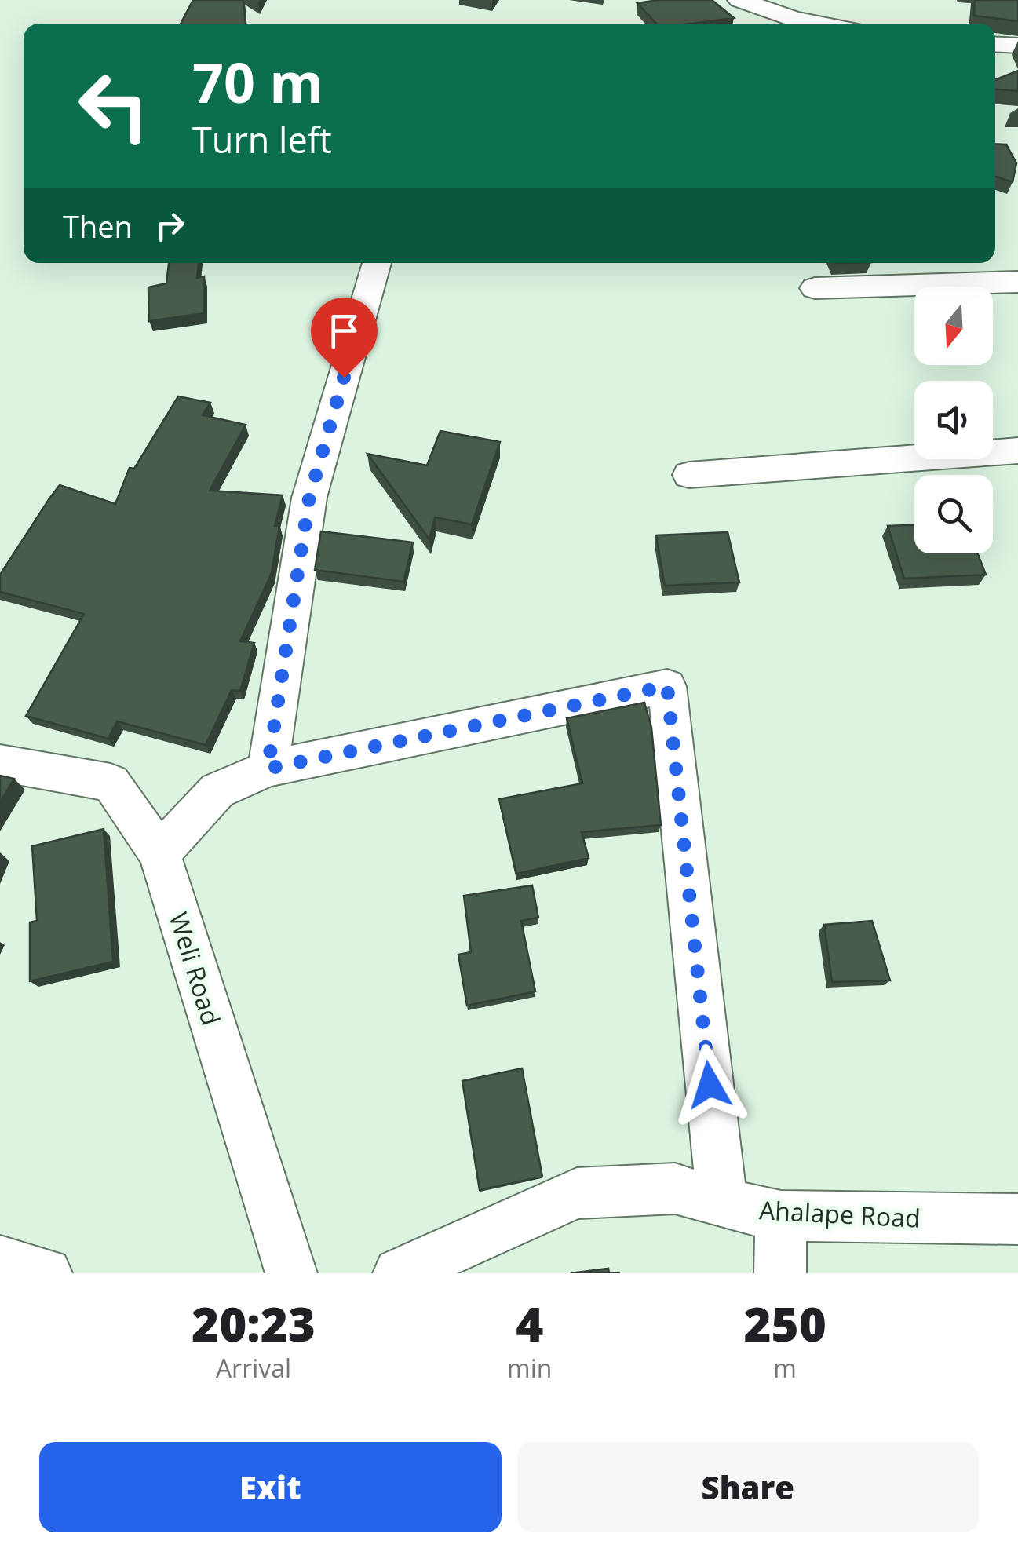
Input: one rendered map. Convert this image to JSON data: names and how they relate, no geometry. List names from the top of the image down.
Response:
{
  "streets": {
    "street": ["Weli Road", "Ahalape Road"]
  },
  "north": "bottom",
  "page": {
    "turn": ["70 m", "Turn left"],
    "then": "Then",
    "eta": [
      "20:23",
      "Arrival",
      "4",
      "min",
      "250",
      "m"
    ],
    "buttons": ["Exit", "Share"]
  }
}
